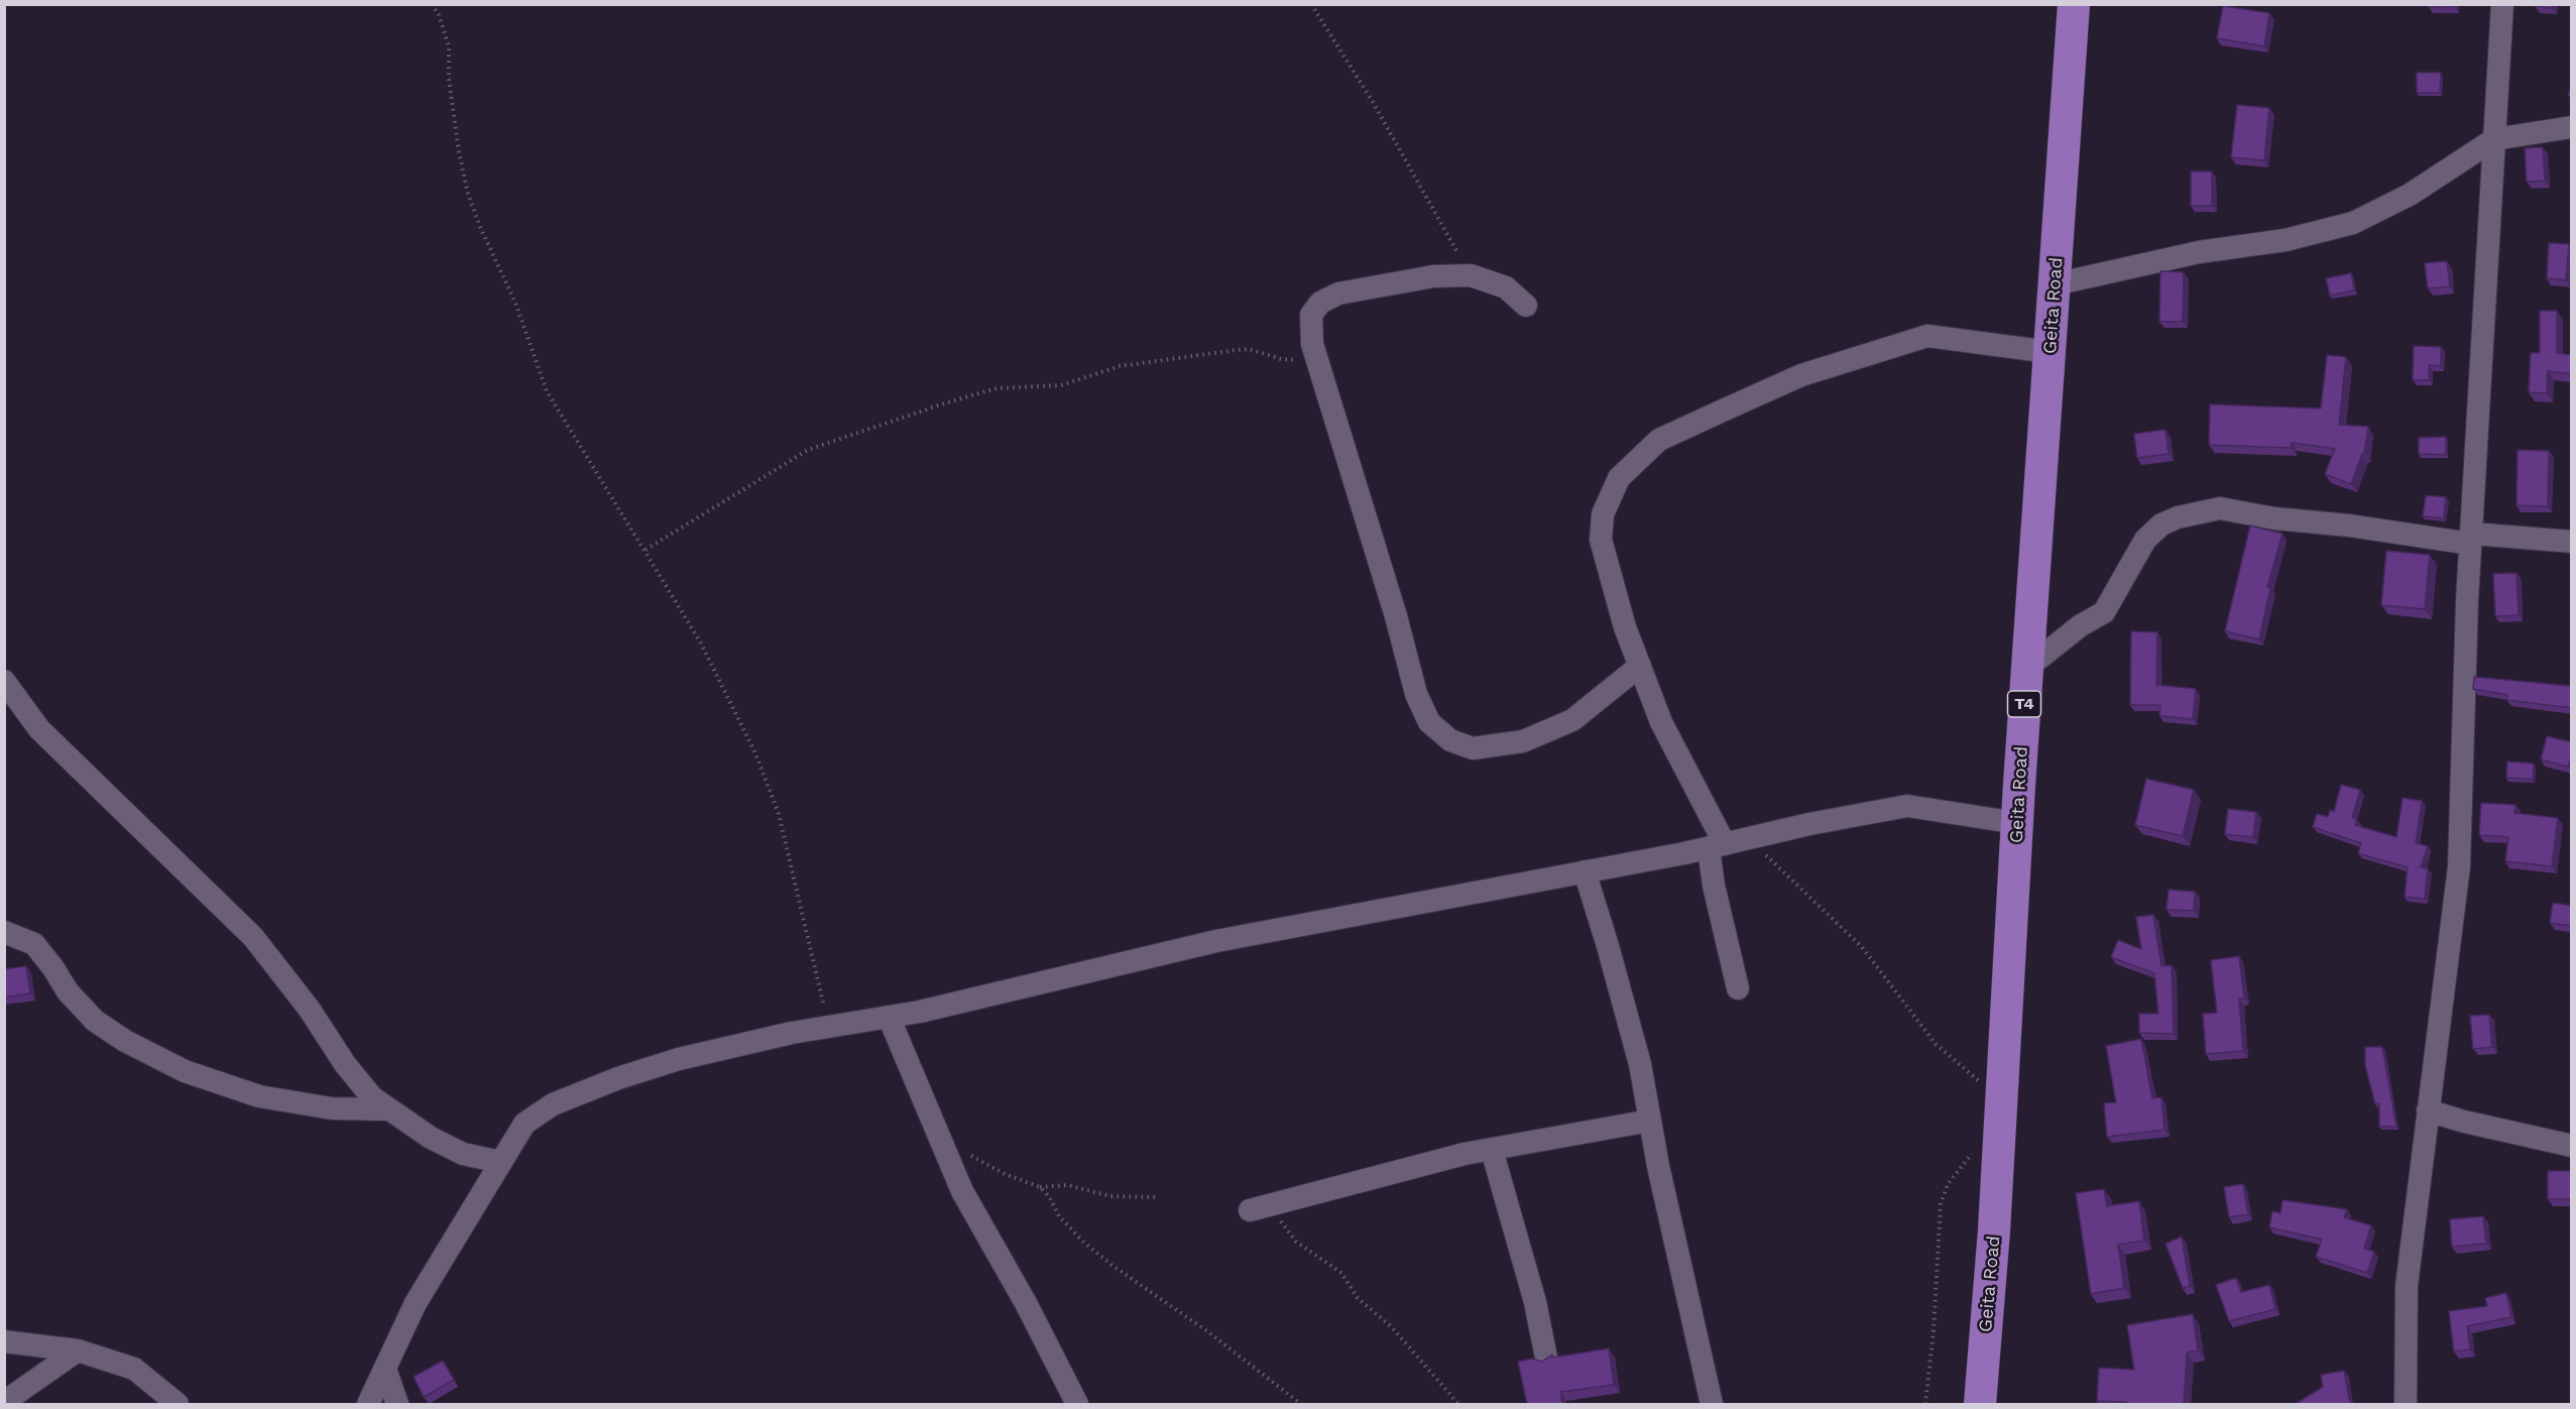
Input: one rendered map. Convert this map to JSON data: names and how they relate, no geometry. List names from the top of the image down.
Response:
{
  "streets": {
    "highway": ["Geita Road", "T4"]
  }
}
